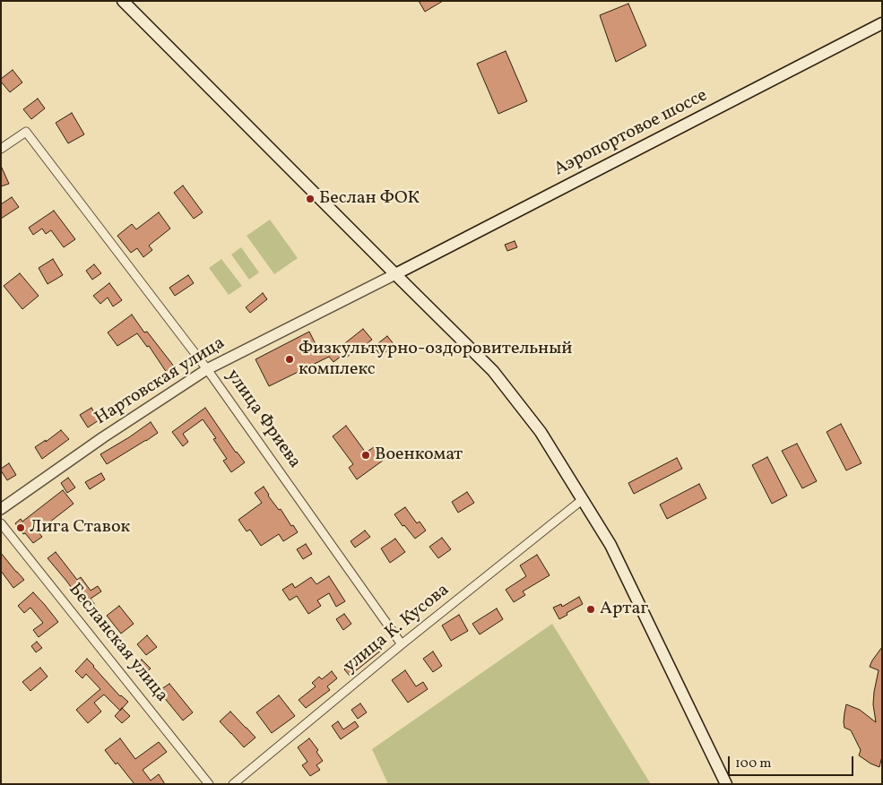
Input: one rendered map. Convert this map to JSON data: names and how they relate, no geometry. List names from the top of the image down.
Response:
{
  "streets": {
    "main road": ["Аэропортовое шоссе"],
    "street": [
      "Нартовская улица",
      "улица Фриева",
      "улица К. Кусова",
      "Бесланская улица"
    ]
  },
  "crossings": [
    ["Аэропортовое шоссе", "Нартовская улица"],
    ["Нартовская улица", "улица Фриева"],
    ["улица Фриева", "улица К. Кусова"]
  ],
  "places": [
    "Беслан ФОК",
    "Физкультурно-оздоровительный комплекс",
    "Военкомат",
    "Лига Ставок",
    "Артаг"
  ],
  "scale_bar": "100 m"
}
